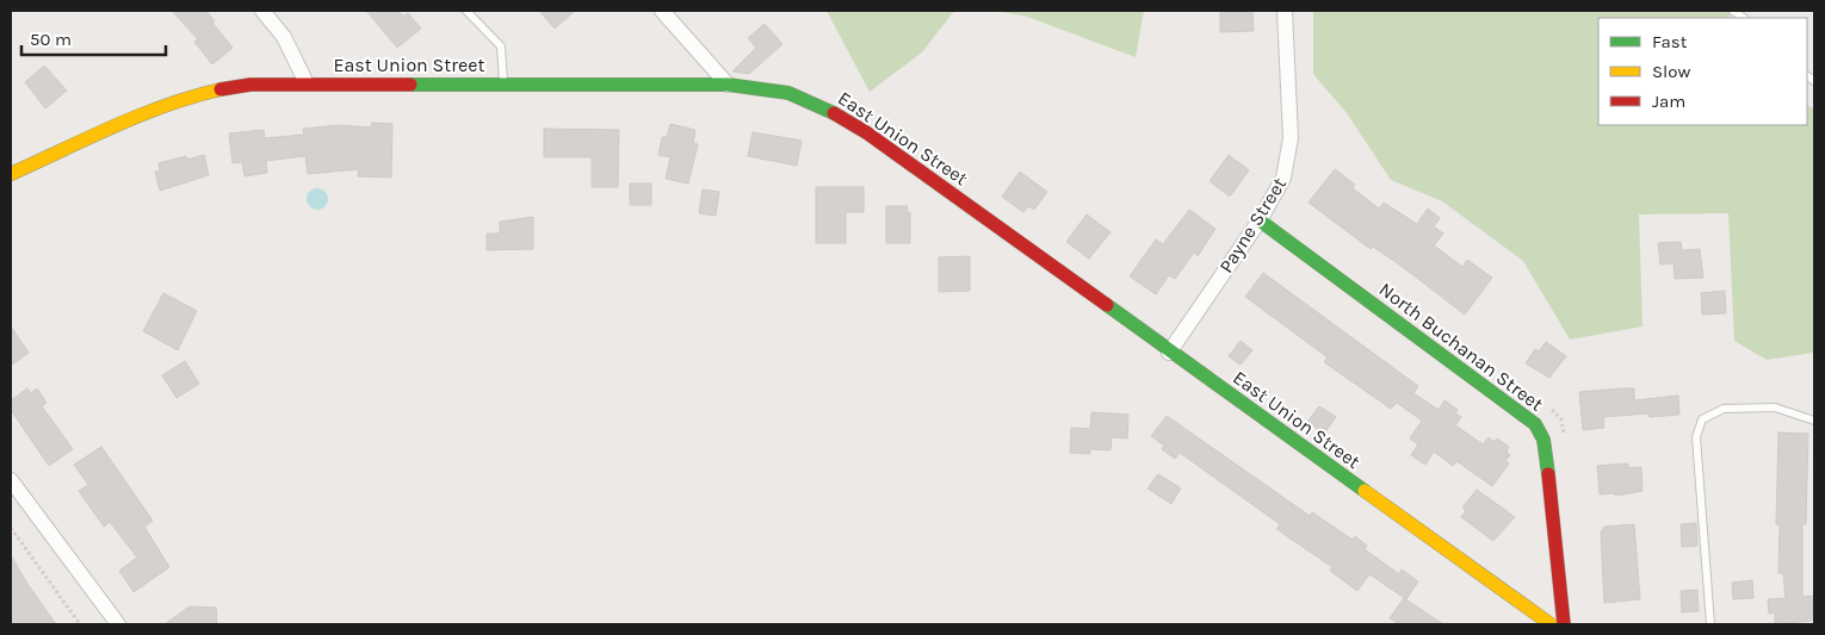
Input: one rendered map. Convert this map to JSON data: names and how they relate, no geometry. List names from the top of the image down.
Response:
{
  "streets": {
    "street": ["East Union Street", "Payne Street", "North Buchanan Street"]
  },
  "crossings": [
    ["East Union Street", "Payne Street"],
    ["Payne Street", "North Buchanan Street"]
  ],
  "legend": ["Fast", "Slow", "Jam"],
  "scale_bar": "50 m"
}
